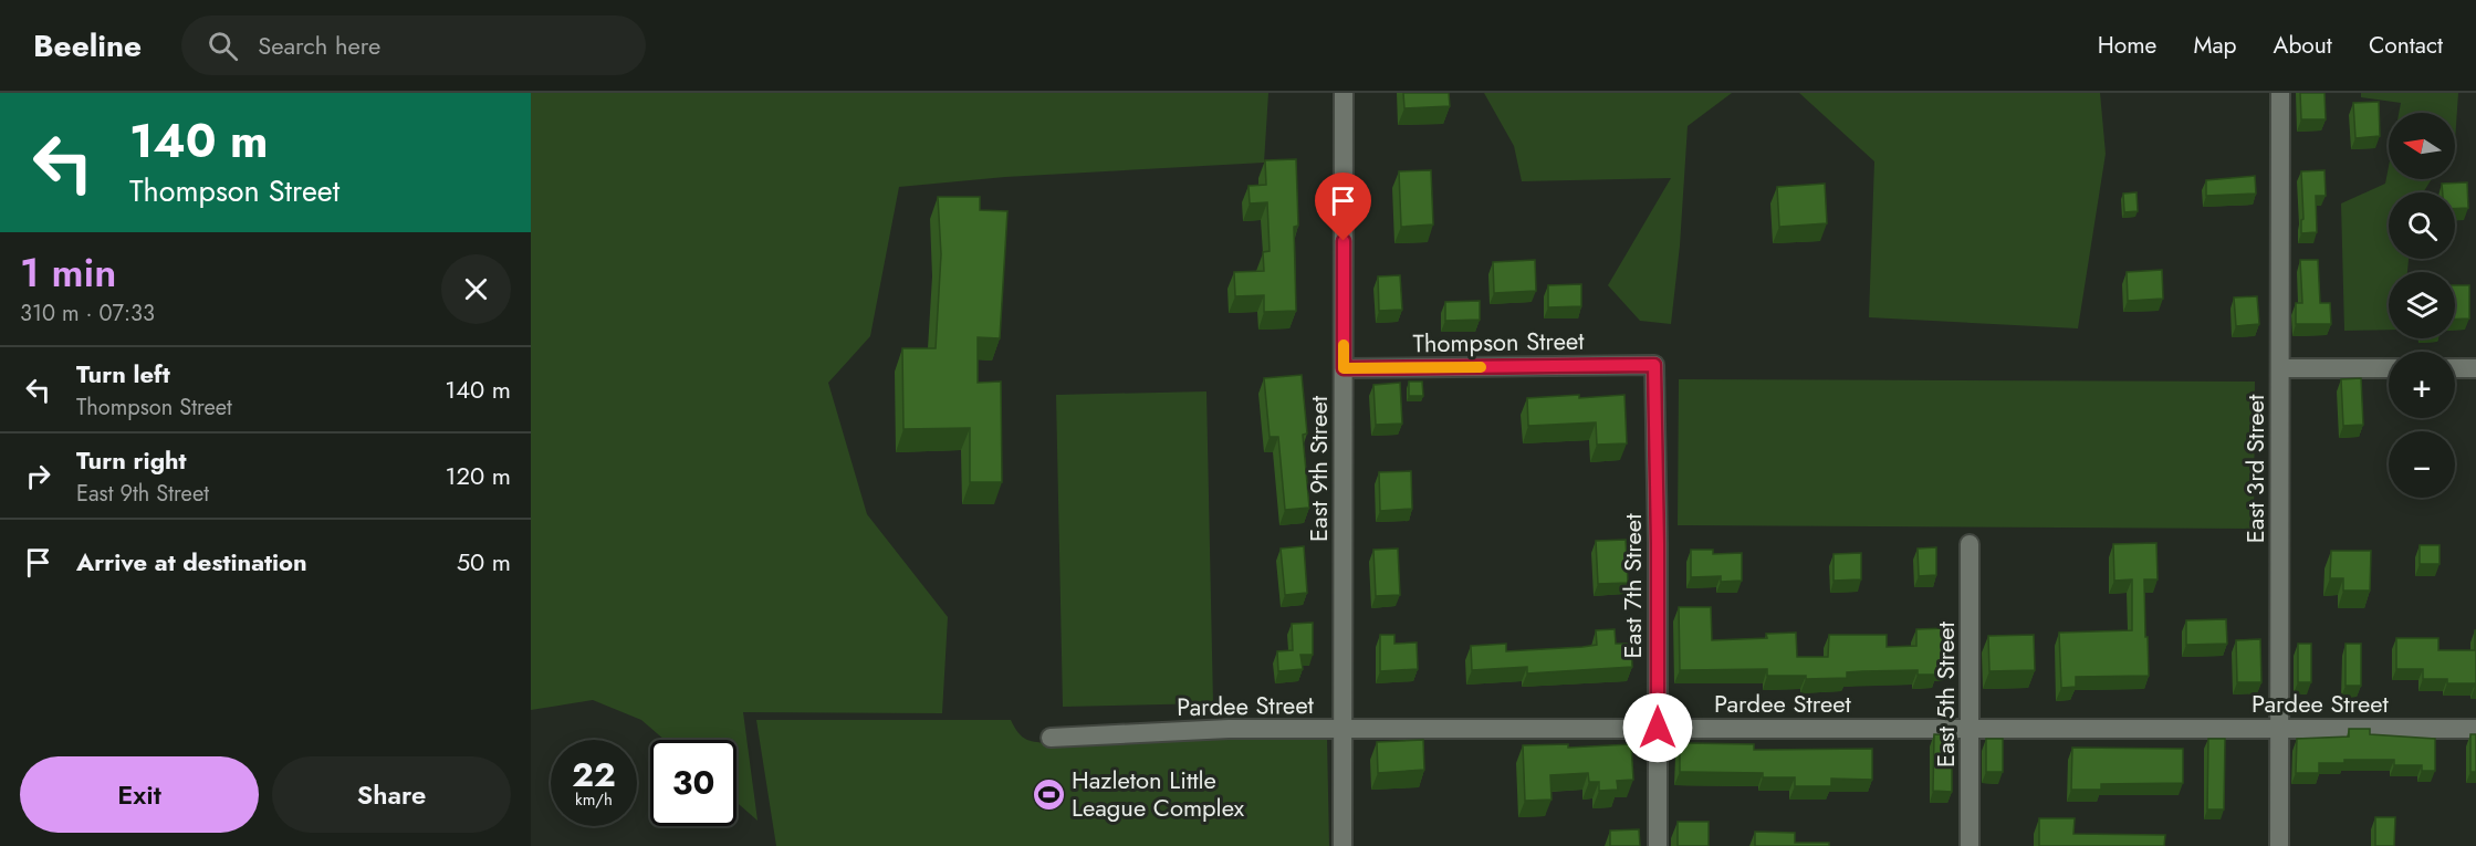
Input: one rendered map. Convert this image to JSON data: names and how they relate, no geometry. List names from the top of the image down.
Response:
{
  "streets": {
    "street": [
      "Thompson Street",
      "East 9th Street",
      "East 3rd Street",
      "East 7th Street",
      "East 5th Street",
      "Pardee Street"
    ]
  },
  "crossings": [
    ["Thompson Street", "East 9th Street"],
    ["Thompson Street", "East 7th Street"],
    ["East 9th Street", "Pardee Street"],
    ["East 3rd Street", "Pardee Street"],
    ["East 7th Street", "Pardee Street"],
    ["East 5th Street", "Pardee Street"]
  ],
  "places": {
    "sports": ["Hazleton Little League Complex"]
  },
  "north": "left",
  "page": {
    "header": "Beeline",
    "search": "Search here",
    "nav": [
      "Home",
      "Map",
      "About",
      "Contact"
    ],
    "turn": ["140 m", "Thompson Street"],
    "map_buttons": ["+", "−"],
    "heading": ["1 min", "310 m · 07:33"],
    "list": [
      {
        "name": "Turn left",
        "note": "Thompson Street",
        "value": "140 m"
      },
      {
        "name": "Turn right",
        "note": "East 9th Street",
        "value": "120 m"
      },
      {
        "name": "Arrive at destination",
        "value": "50 m"
      }
    ],
    "speed": "22 km/h",
    "limit": "30",
    "buttons": ["Exit", "Share"]
  }
}
